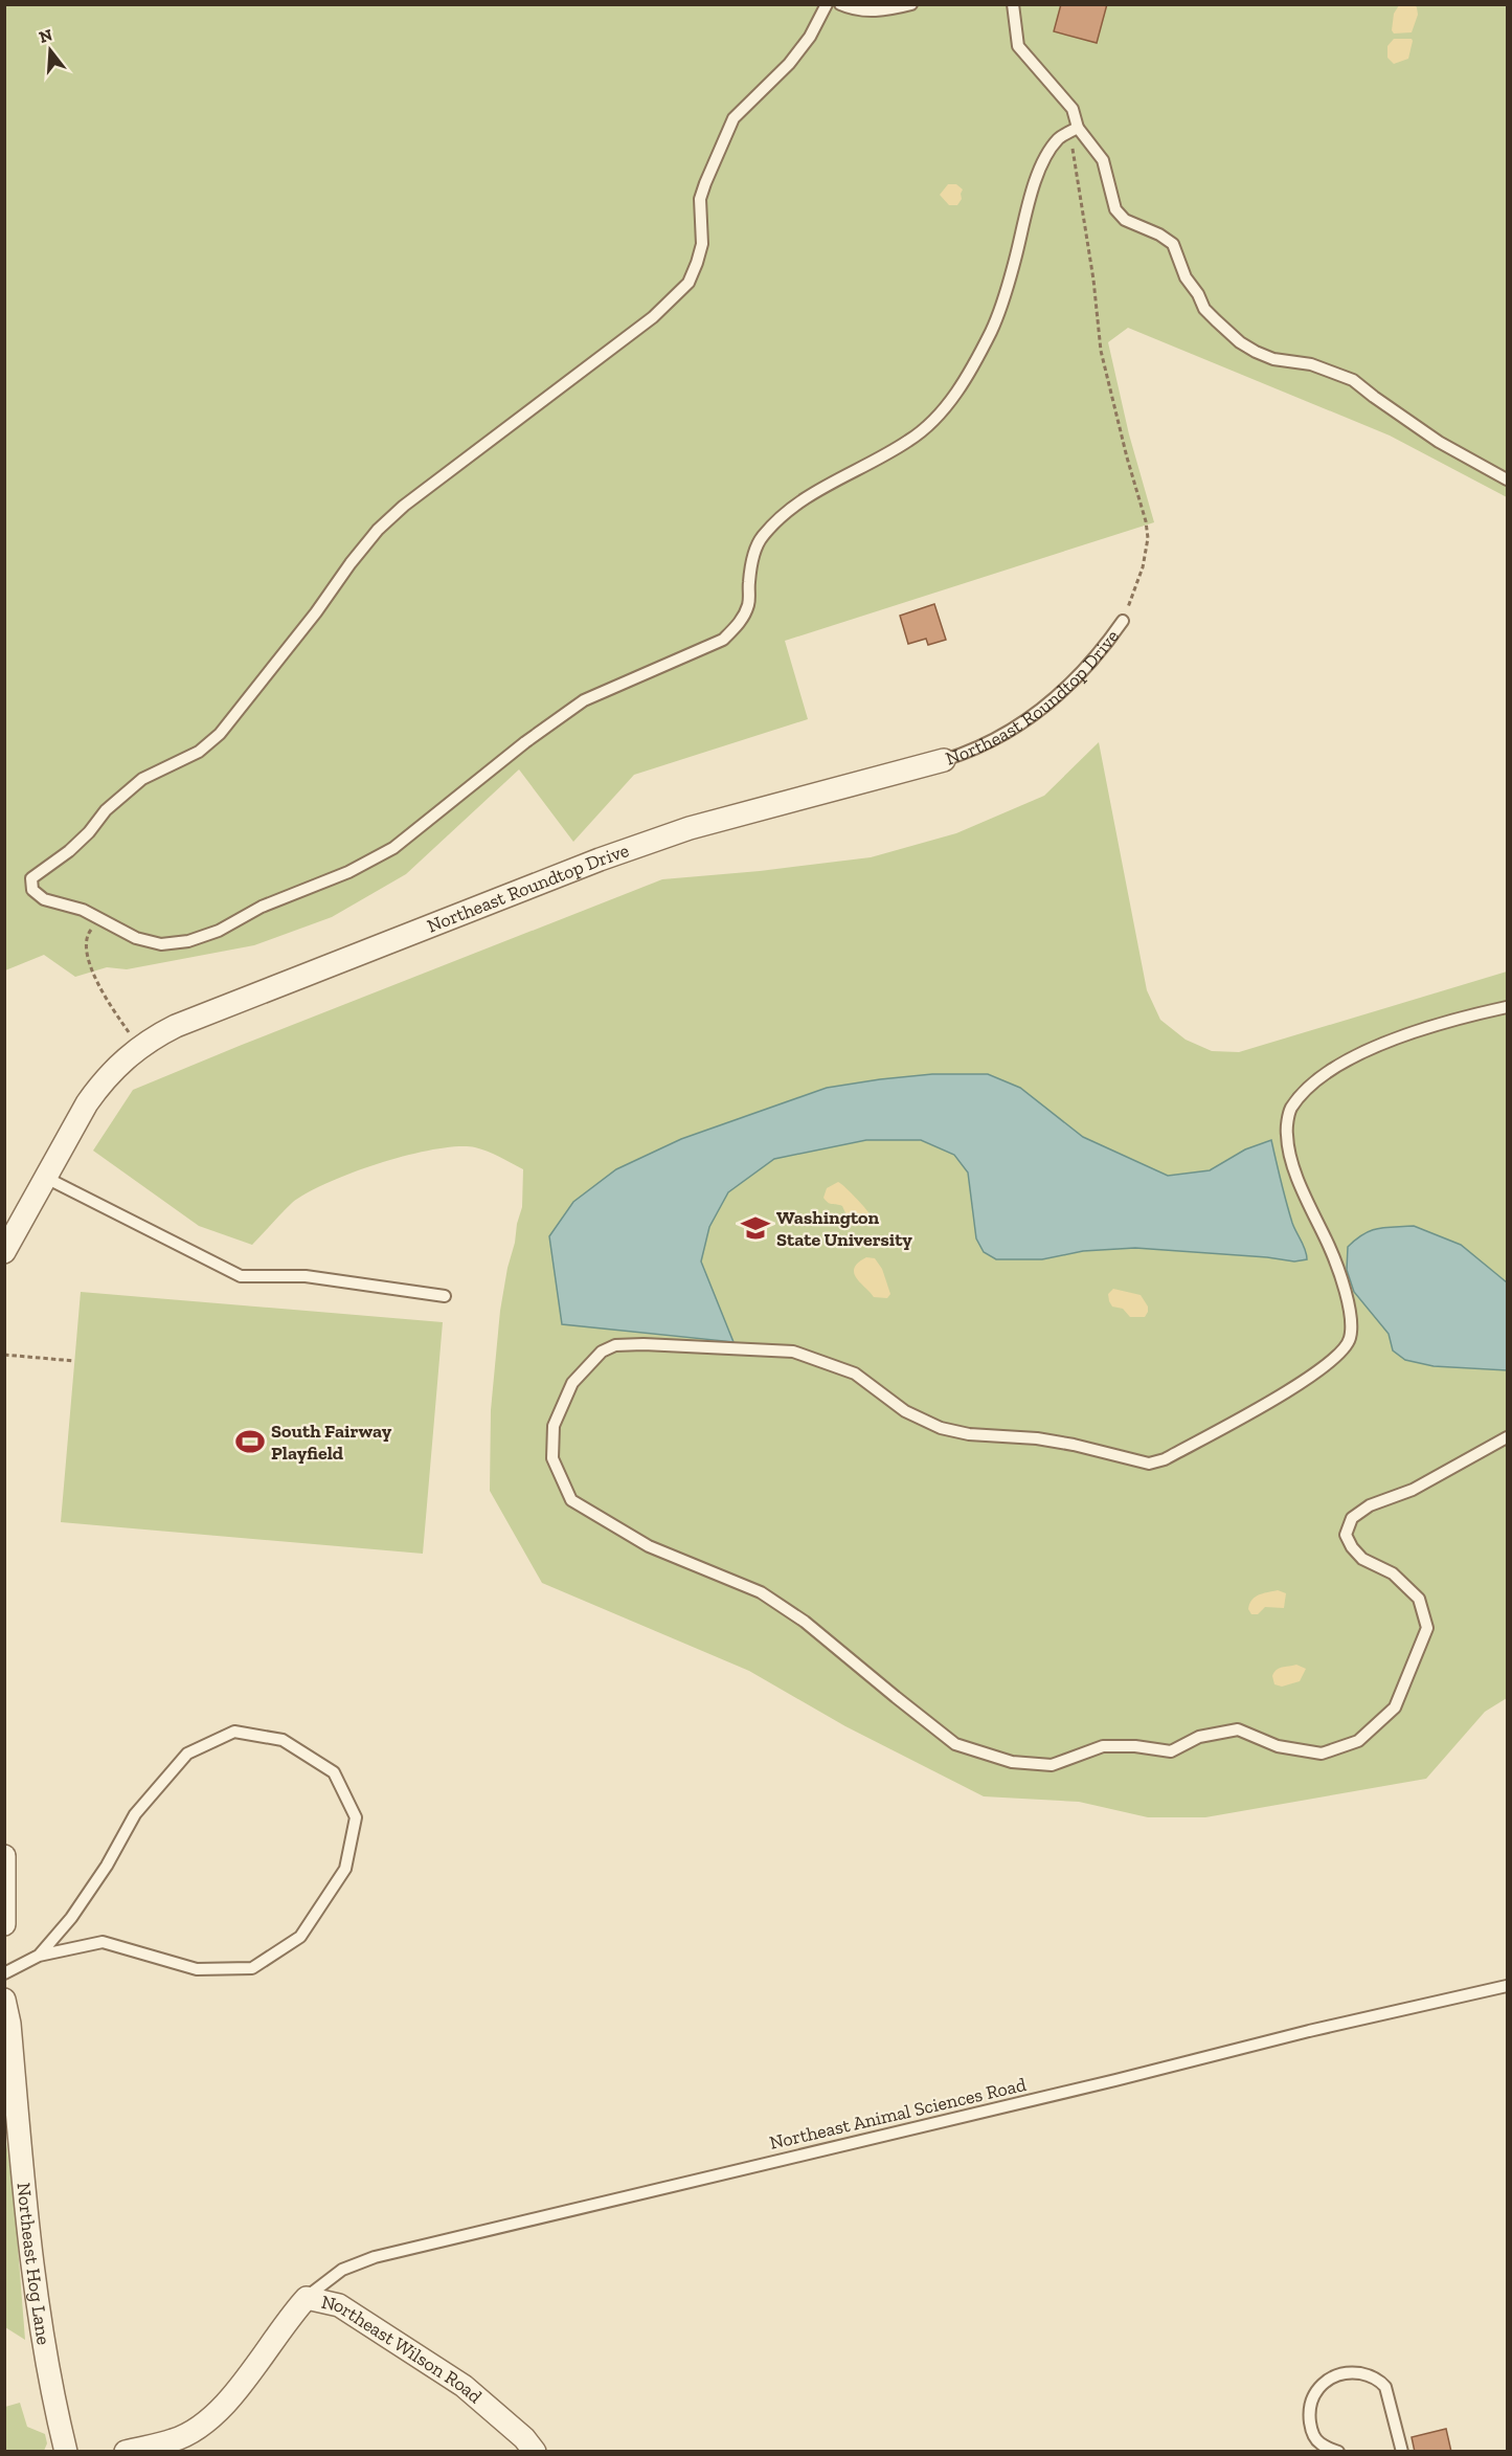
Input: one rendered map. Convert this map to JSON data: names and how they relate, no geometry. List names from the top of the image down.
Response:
{
  "streets": {
    "street": ["Northeast Roundtop Drive", "Northeast Hog Lane", "Northeast Wilson Road"],
    "lane": ["Northeast Animal Sciences Road"]
  },
  "crossings": [
    ["Northeast Animal Sciences Road", "Northeast Wilson Road"]
  ],
  "places": {
    "school or university": ["Washington State University"],
    "sports": ["South Fairway Playfield"]
  },
  "north": "top"
}
